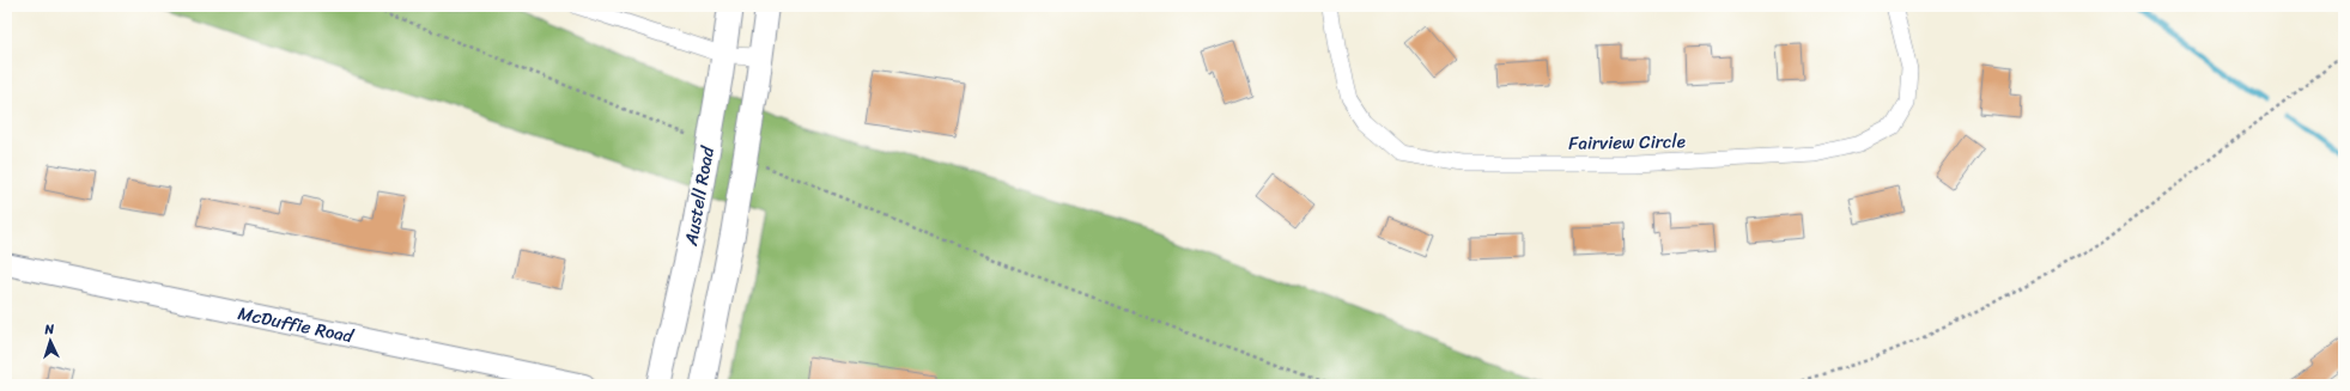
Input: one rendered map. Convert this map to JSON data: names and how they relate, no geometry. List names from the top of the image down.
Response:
{
  "streets": {
    "main road": ["Austell Road"],
    "street": ["Fairview Circle", "McDuffie Road"]
  },
  "north": "top"
}
